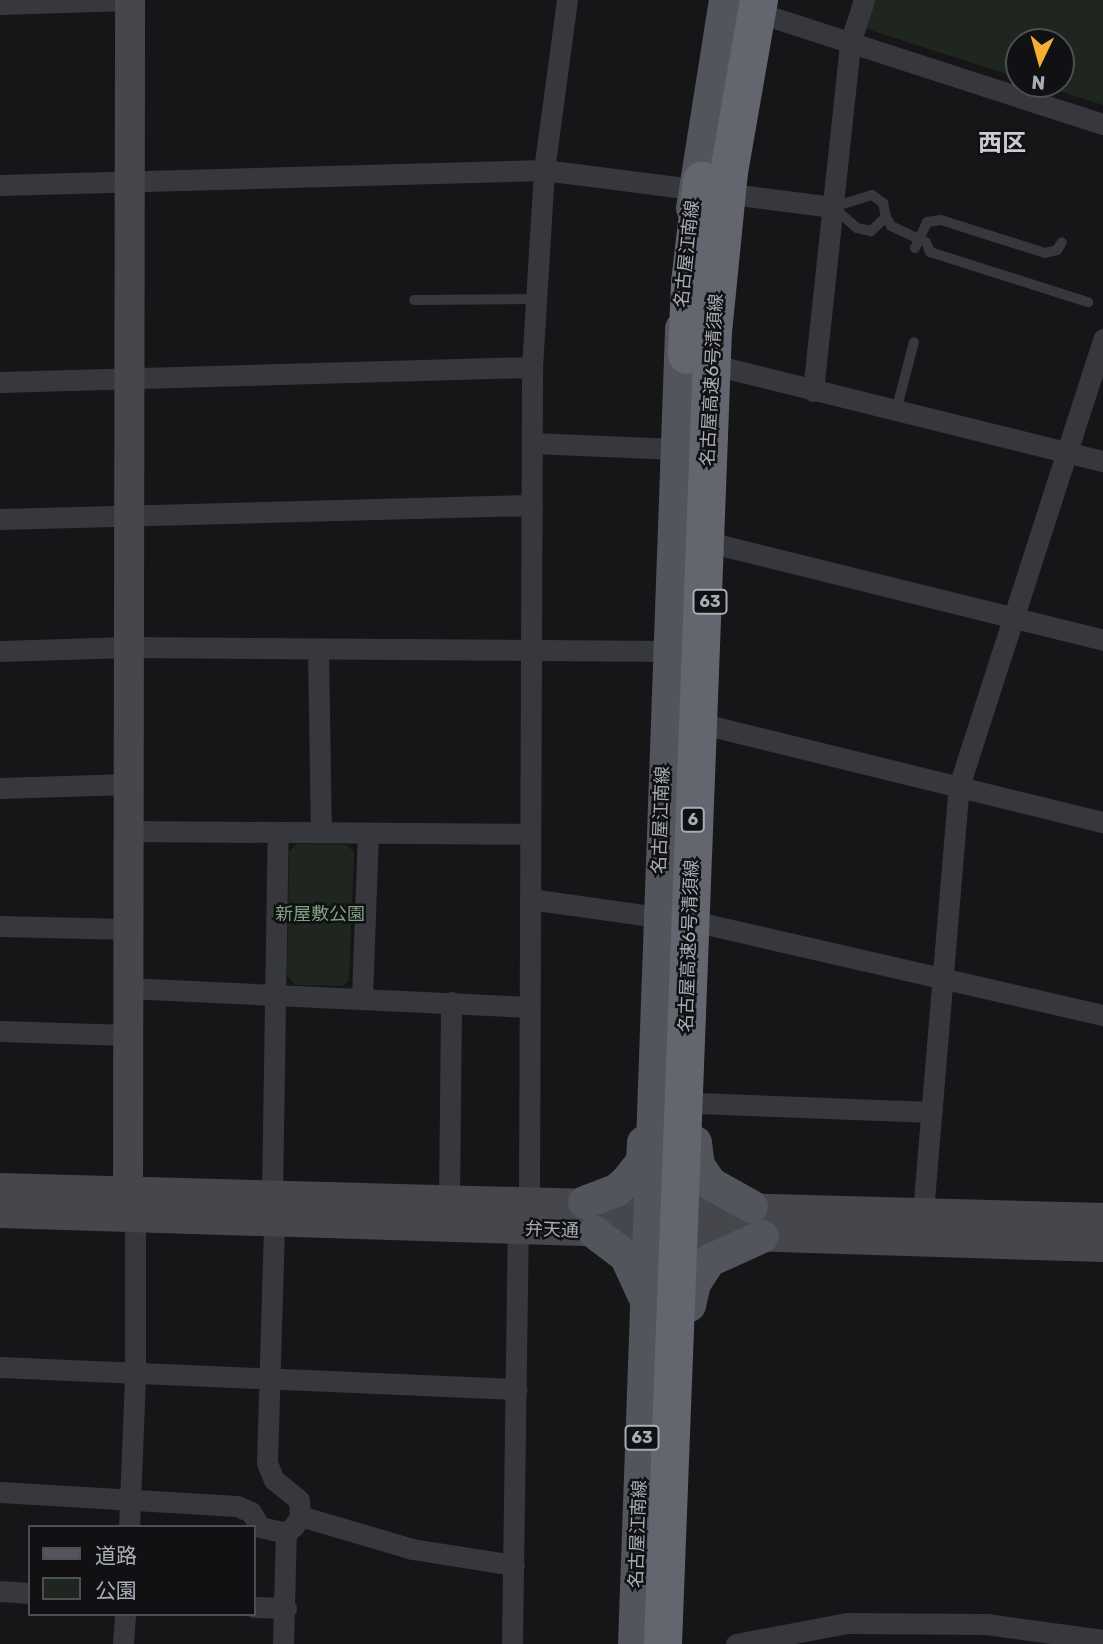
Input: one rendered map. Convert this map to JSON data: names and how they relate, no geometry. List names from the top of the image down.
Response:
{
  "streets": {
    "highway": ["名古屋高速6号清須線", "6"],
    "main road": ["名古屋江南線", "63"],
    "street": ["弁天通"]
  },
  "crossings": [
    ["名古屋江南線", "弁天通"],
    ["名古屋高速6号清須線", "63"],
    ["63", "弁天通"]
  ],
  "districts": ["西区"],
  "parks": ["新屋敷公園"],
  "legend": ["道路", "公園"],
  "north": "bottom"
}
